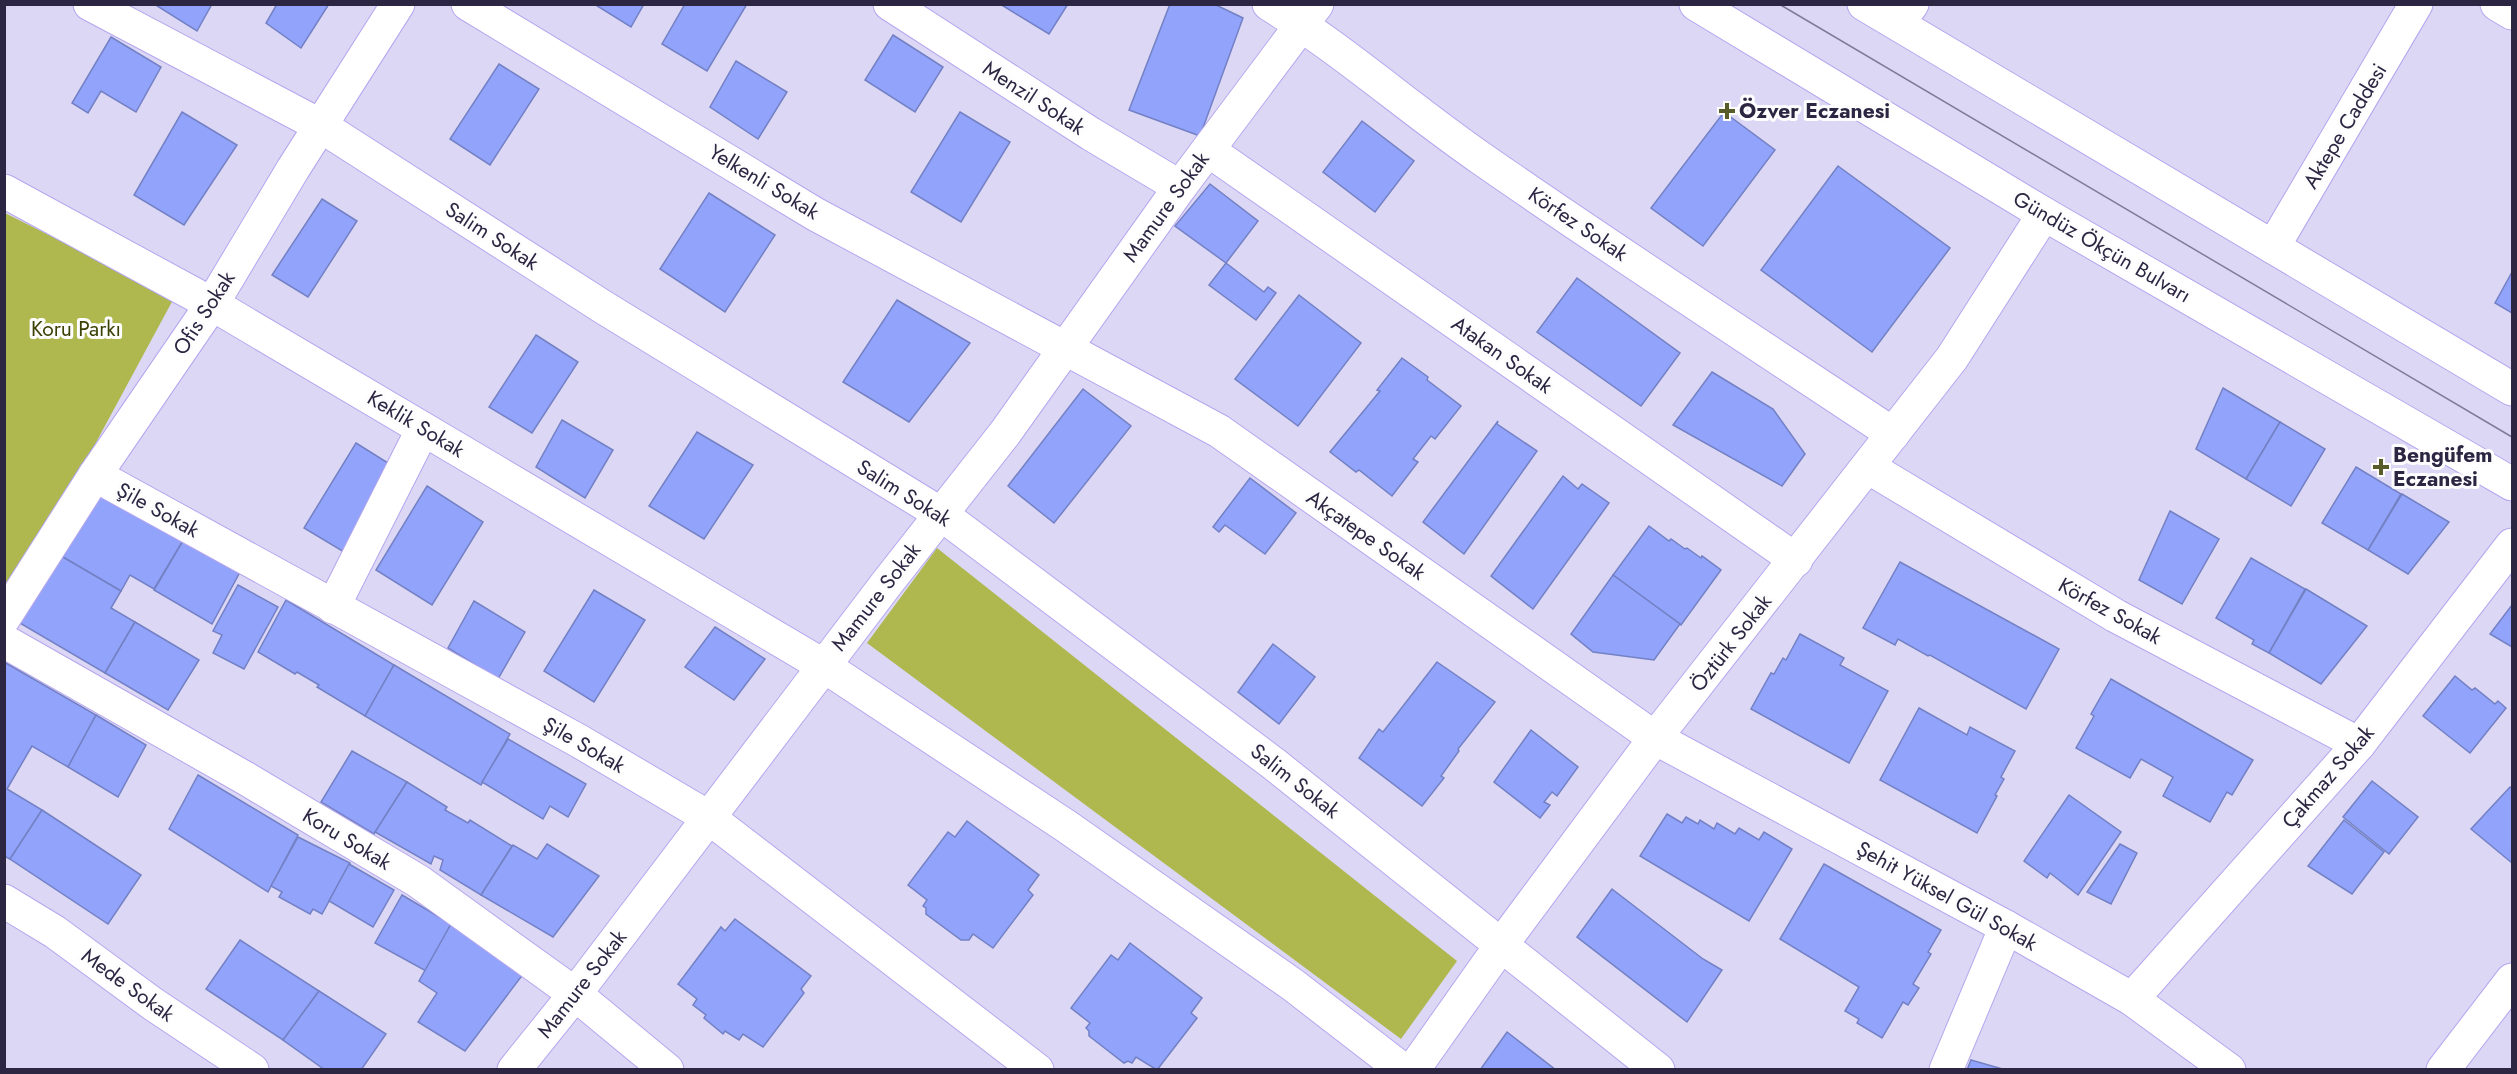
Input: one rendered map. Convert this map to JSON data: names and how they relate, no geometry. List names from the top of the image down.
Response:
{
  "streets": {
    "street": [
      "Menzil Sokak",
      "Aktepe Caddesi",
      "Yelkenli Sokak",
      "Mamure Sokak",
      "Körfez Sokak",
      "Salim Sokak",
      "Gündüz Ökçün Bulvarı",
      "Ofis Sokak",
      "Atakan Sokak",
      "Keklik Sokak",
      "Şile Sokak",
      "Akçatepe Sokak",
      "Öztürk Sokak",
      "Çakmaz Sokak",
      "Koru Sokak",
      "Şehit Yüksel Gül Sokak",
      "Mede Sokak"
    ]
  },
  "crossings": [
    ["Menzil Sokak", "Mamure Sokak"],
    ["Yelkenli Sokak", "Mamure Sokak"],
    ["Yelkenli Sokak", "Akçatepe Sokak"],
    ["Mamure Sokak", "Körfez Sokak"],
    ["Mamure Sokak", "Salim Sokak"],
    ["Mamure Sokak", "Atakan Sokak"],
    ["Mamure Sokak", "Keklik Sokak"],
    ["Mamure Sokak", "Şile Sokak"],
    ["Mamure Sokak", "Akçatepe Sokak"],
    ["Mamure Sokak", "Koru Sokak"],
    ["Körfez Sokak", "Öztürk Sokak"],
    ["Körfez Sokak", "Çakmaz Sokak"],
    ["Salim Sokak", "Ofis Sokak"],
    ["Salim Sokak", "Öztürk Sokak"],
    ["Gündüz Ökçün Bulvarı", "Öztürk Sokak"],
    ["Ofis Sokak", "Keklik Sokak"],
    ["Ofis Sokak", "Şile Sokak"],
    ["Atakan Sokak", "Öztürk Sokak"],
    ["Akçatepe Sokak", "Öztürk Sokak"],
    ["Akçatepe Sokak", "Şehit Yüksel Gül Sokak"],
    ["Öztürk Sokak", "Şehit Yüksel Gül Sokak"],
    ["Çakmaz Sokak", "Şehit Yüksel Gül Sokak"]
  ],
  "parks": ["Koru Parkı"],
  "places": {
    "health": ["Özver Eczanesi", "Bengüfem Eczanesi"]
  }
}
